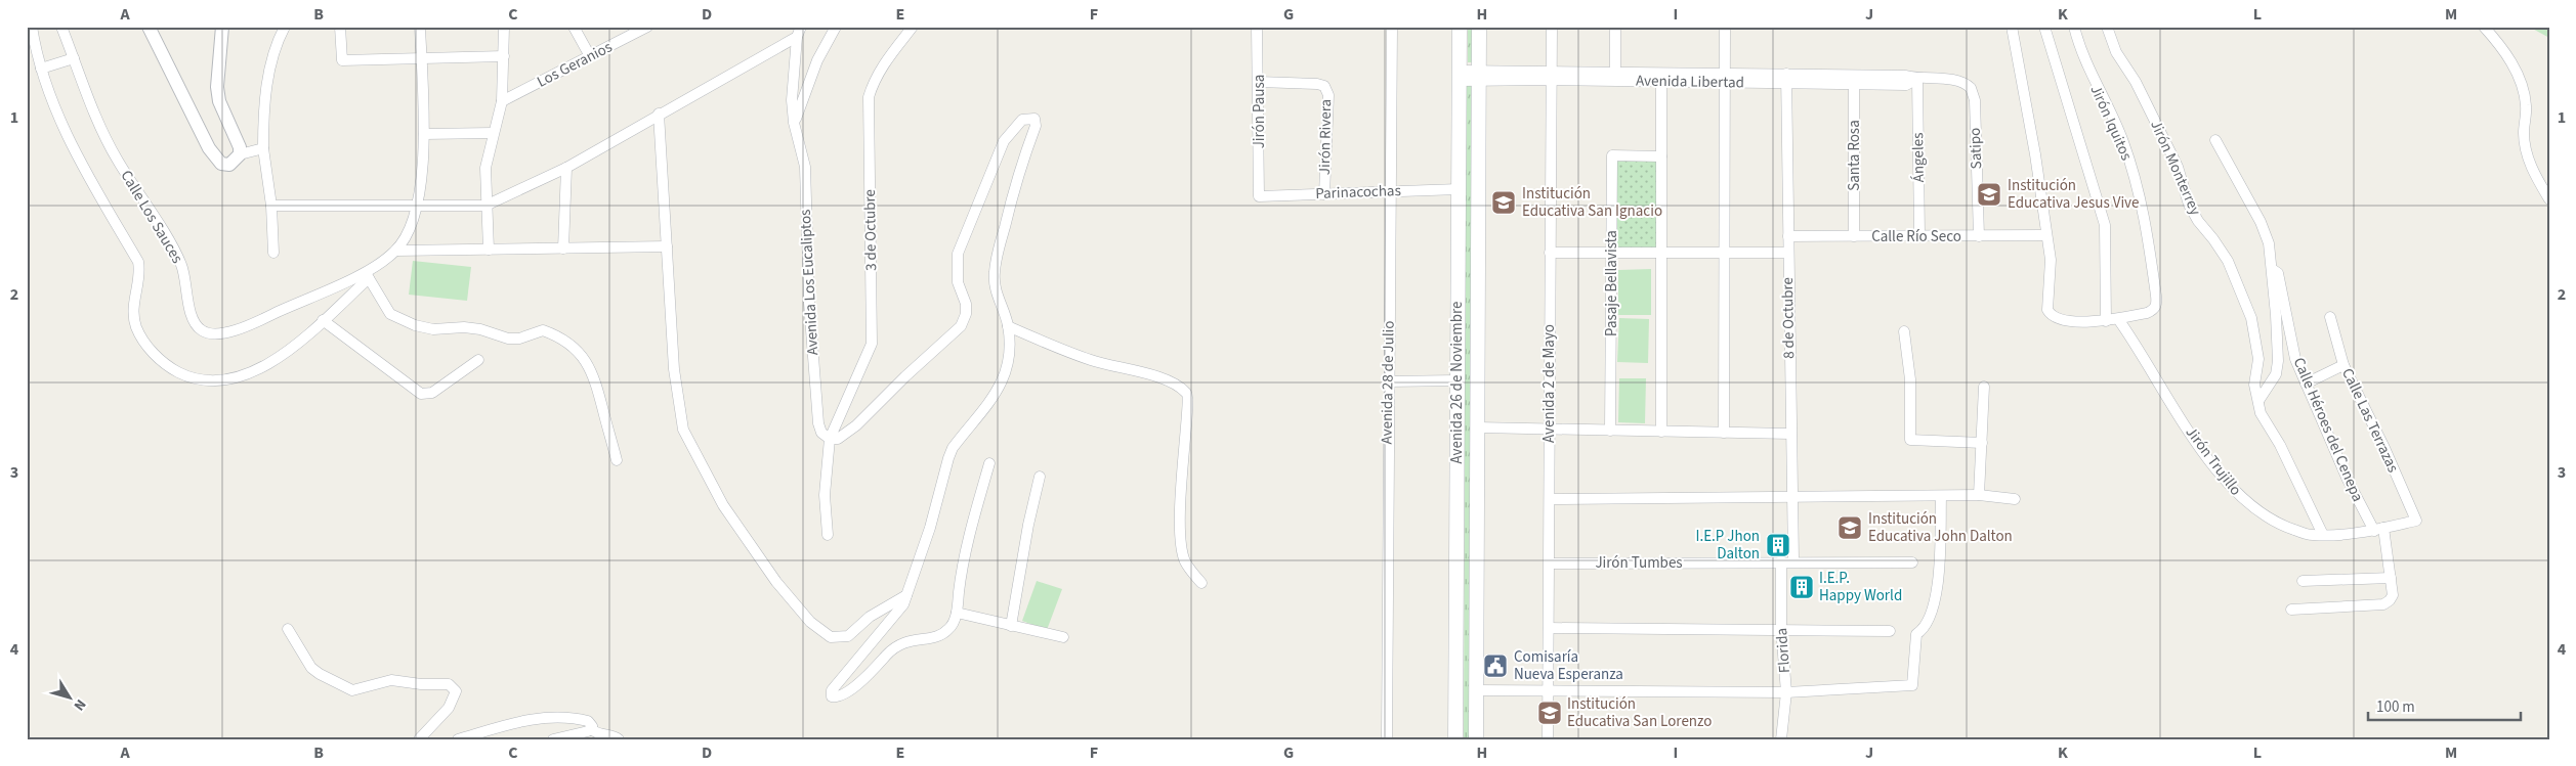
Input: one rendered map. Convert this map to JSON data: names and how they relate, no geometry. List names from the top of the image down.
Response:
{
  "streets": {
    "main road": ["Avenida 26 de Noviembre"],
    "street": [
      "Los Geranios",
      "Avenida Libertad",
      "Jirón Pausa",
      "Jirón Iquitos",
      "Jirón Rivera",
      "Satipo",
      "Santa Rosa",
      "Ángeles",
      "Jirón Monterrey",
      "Parinacochas",
      "Calle Los Sauces",
      "3 de Octubre",
      "Calle Río Seco",
      "Avenida Los Eucaliptos",
      "Pasaje Bellavista",
      "8 de Octubre",
      "Avenida 28 de Julio",
      "Avenida 2 de Mayo",
      "Calle Las Terrazas",
      "Calle Héroes del Cenepa",
      "Jirón Trujillo",
      "Jirón Tumbes",
      "Florida"
    ]
  },
  "crossings": [
    ["Avenida Libertad", "Satipo"],
    ["Avenida Libertad", "Santa Rosa"],
    ["Avenida Libertad", "Ángeles"],
    ["Avenida Libertad", "8 de Octubre"],
    ["Avenida Libertad", "Avenida 26 de Noviembre"],
    ["Avenida Libertad", "Avenida 2 de Mayo"],
    ["Jirón Pausa", "Jirón Rivera"],
    ["Jirón Pausa", "Parinacochas"],
    ["Jirón Iquitos", "Jirón Trujillo"],
    ["Jirón Rivera", "Parinacochas"],
    ["Satipo", "Calle Río Seco"],
    ["Santa Rosa", "Calle Río Seco"],
    ["Ángeles", "Calle Río Seco"],
    ["Jirón Monterrey", "Calle Héroes del Cenepa"],
    ["Jirón Monterrey", "Jirón Trujillo"],
    ["Parinacochas", "Avenida 28 de Julio"],
    ["Parinacochas", "Avenida 26 de Noviembre"],
    ["3 de Octubre", "Avenida Los Eucaliptos"],
    ["Calle Río Seco", "8 de Octubre"],
    ["8 de Octubre", "Jirón Tumbes"],
    ["Avenida 2 de Mayo", "Jirón Tumbes"],
    ["Calle Las Terrazas", "Jirón Trujillo"],
    ["Calle Héroes del Cenepa", "Jirón Trujillo"],
    ["Jirón Tumbes", "Florida"]
  ],
  "places": {
    "school or university": [
      "Institución Educativa Jesus Vive",
      "Institución Educativa San Ignacio",
      "Institución Educativa John Dalton",
      "Institución Educativa San Lorenzo"
    ],
    "building": ["I.E.P Jhon Dalton", "I.E.P. Happy World"],
    "public building": ["Comisaría Nueva Esperanza"]
  },
  "scale_bar": "100 m",
  "north": "bottom right",
  "grid": {
    "columns": [
      "A",
      "B",
      "C",
      "D",
      "E",
      "F",
      "G",
      "H",
      "I",
      "J",
      "K",
      "L",
      "M"
    ],
    "rows": [
      "1",
      "2",
      "3",
      "4"
    ]
  }
}
